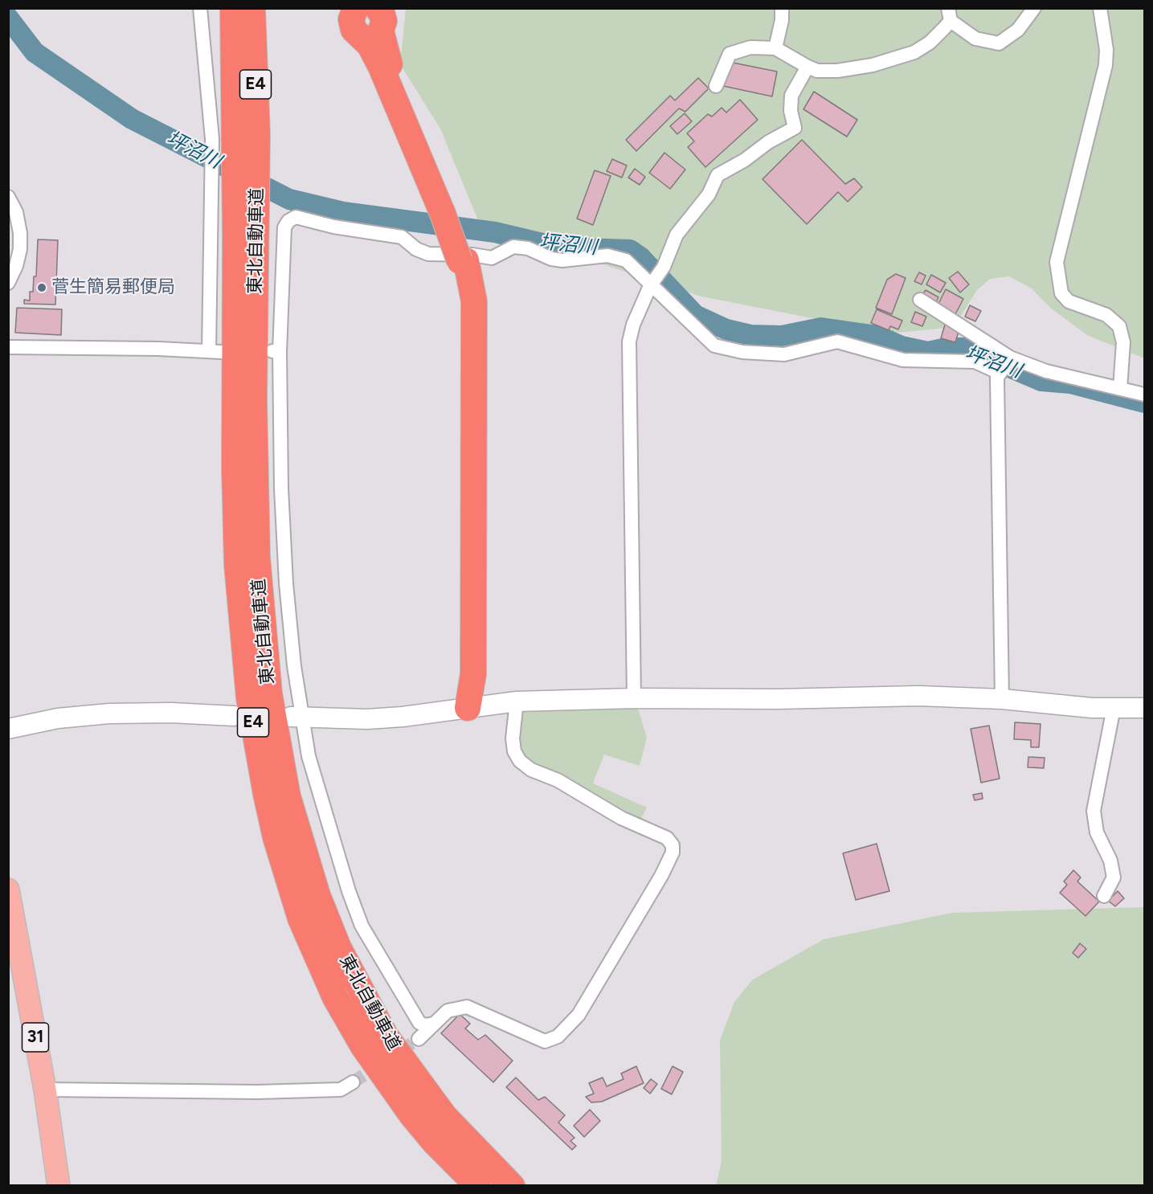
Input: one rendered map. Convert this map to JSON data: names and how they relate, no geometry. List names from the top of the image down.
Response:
{
  "streets": {
    "highway": ["E4", "東北自動車道"],
    "main road": ["31"]
  },
  "water": ["坪沼川"],
  "places": ["菅生簡易郵便局"]
}
